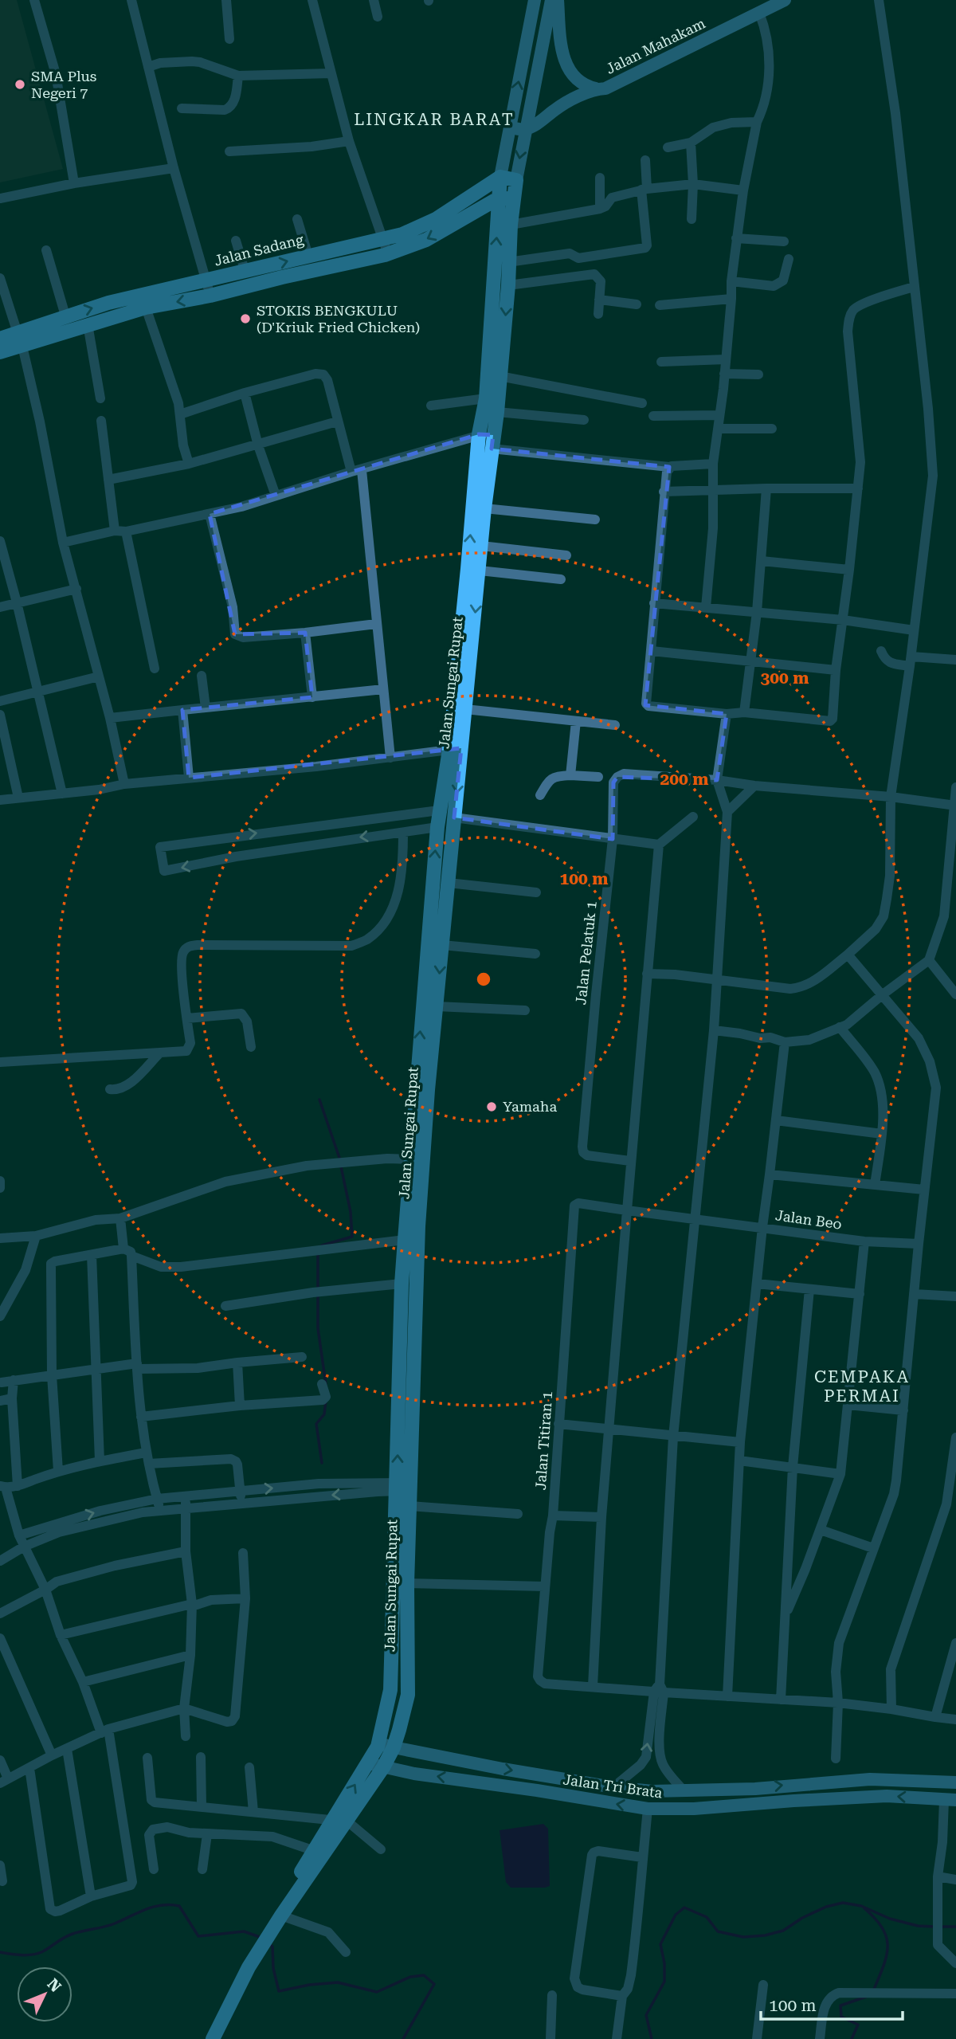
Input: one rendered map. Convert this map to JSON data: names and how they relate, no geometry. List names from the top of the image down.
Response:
{
  "streets": {
    "main road": ["Jalan Sadang", "Jalan Sungai Rupat"],
    "street": [
      "Jalan Mahakam",
      "Jalan Pelatuk 1",
      "Jalan Beo",
      "Jalan Titiran 1",
      "Jalan Tri Brata"
    ]
  },
  "crossings": [
    ["Jalan Sadang", "Jalan Sungai Rupat"],
    ["Jalan Sungai Rupat", "Jalan Tri Brata"],
    ["Jalan Beo", "Jalan Titiran 1"]
  ],
  "districts": ["LINGKAR BARAT", "CEMPAKA PERMAI"],
  "places": ["SMA Plus Negeri 7", "STOKIS BENGKULU (D'Kriuk Fried Chicken)", "Yamaha"],
  "scale_bar": "100 m",
  "north": "top right",
  "rings": ["300 m", "200 m", "100 m"]
}
